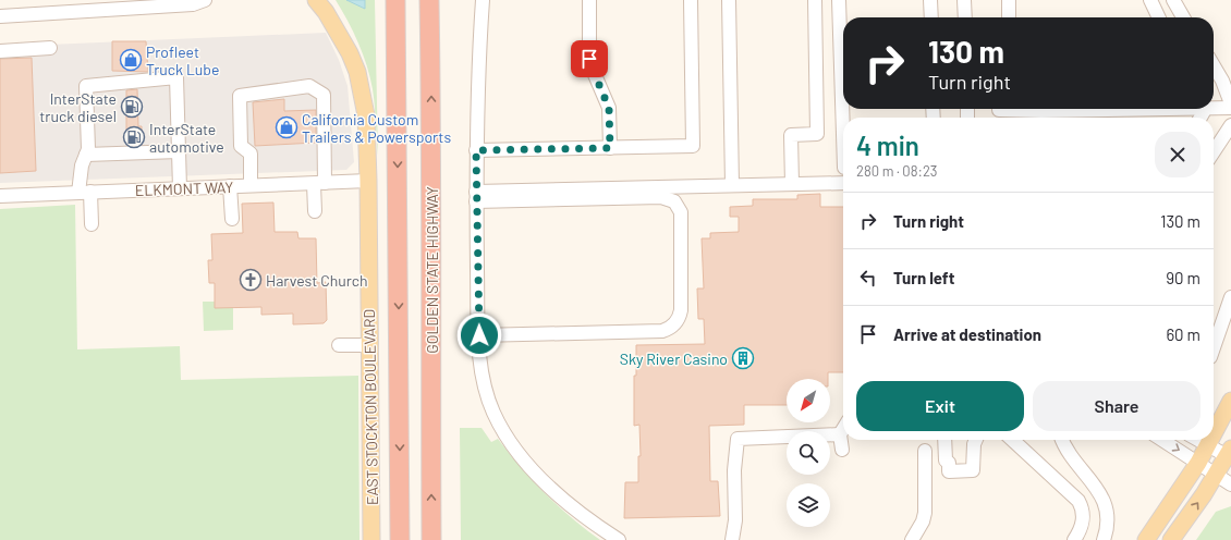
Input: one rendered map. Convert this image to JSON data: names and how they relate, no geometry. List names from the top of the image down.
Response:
{
  "streets": {
    "highway": ["GOLDEN STATE HIGHWAY"],
    "main road": ["EAST STOCKTON BOULEVARD"],
    "street": ["ELKMONT WAY"]
  },
  "crossings": [
    ["ELKMONT WAY", "EAST STOCKTON BOULEVARD"]
  ],
  "places": {
    "shop": ["Profleet Truck Lube", "California Custom Trailers & Powersports"],
    "fuel station": ["InterState truck diesel", "InterState automotive"],
    "church": ["Harvest Church"],
    "building": ["Sky River Casino"]
  },
  "north": "bottom left",
  "page": {
    "turn": ["130 m", "Turn right"],
    "heading": ["4 min", "280 m · 08:23"],
    "list": [
      {
        "name": "Turn right",
        "value": "130 m"
      },
      {
        "name": "Turn left",
        "value": "90 m"
      },
      {
        "name": "Arrive at destination",
        "value": "60 m"
      }
    ],
    "buttons": ["Exit", "Share"]
  }
}
